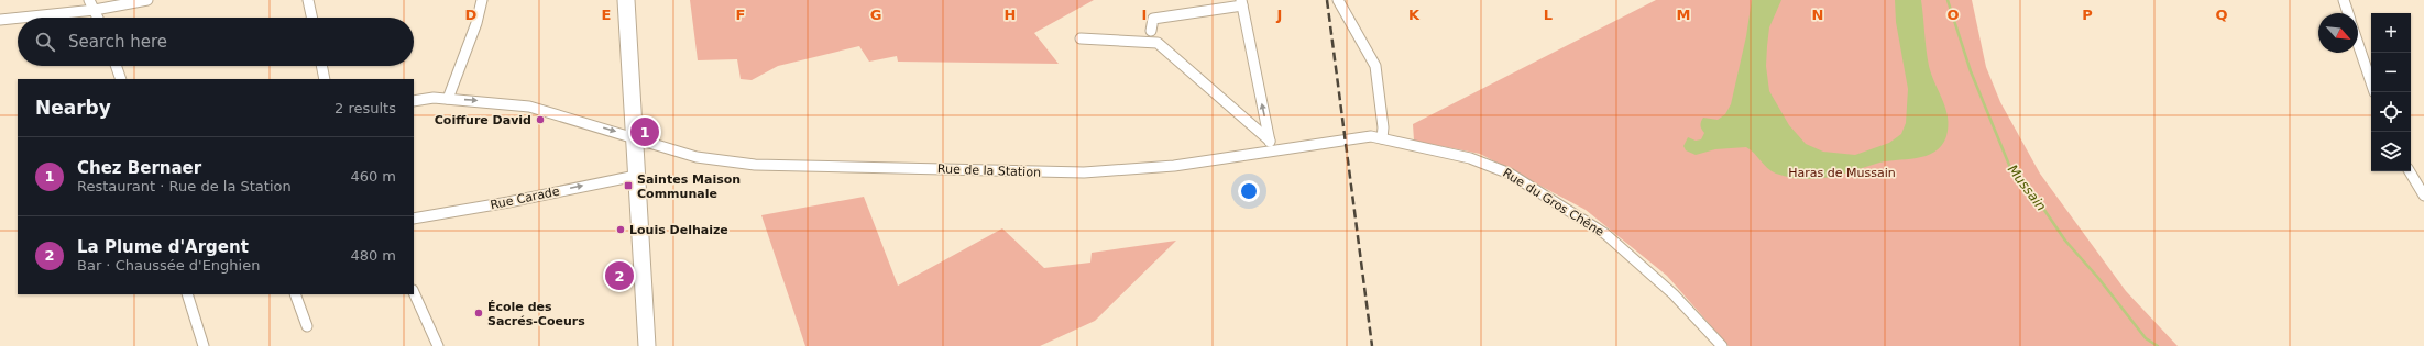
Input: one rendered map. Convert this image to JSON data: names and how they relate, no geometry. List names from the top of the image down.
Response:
{
  "streets": {
    "street": ["Rue de la Station", "Rue Carade", "Rue du Gros Chêne"]
  },
  "crossings": [
    ["Rue de la Station", "Rue du Gros Chêne"]
  ],
  "one_way": ["Rue Carade"],
  "water": ["Mussain"],
  "parks": ["Haras de Mussain"],
  "places": {
    "other": ["Coiffure David", "Louis Delhaize", "École des Sacrés-Coeurs"],
    "transit": ["Saintes Maison Communale"]
  },
  "north": "bottom right",
  "page": {
    "map_buttons": ["+", "−"],
    "search": "Search here",
    "heading": ["Nearby", "2 results"],
    "pins": ["1", "2"],
    "list": [
      {
        "mark": "1",
        "name": "Chez Bernaer",
        "note": "Restaurant · Rue de la Station",
        "value": "460 m"
      },
      {
        "mark": "2",
        "name": "La Plume d'Argent",
        "note": "Bar · Chaussée d'Enghien",
        "value": "480 m"
      }
    ]
  },
  "grid": {
    "columns": [
      "D",
      "E",
      "F",
      "G",
      "H",
      "I",
      "J",
      "K",
      "L",
      "M",
      "N",
      "O",
      "P",
      "Q"
    ]
  }
}
